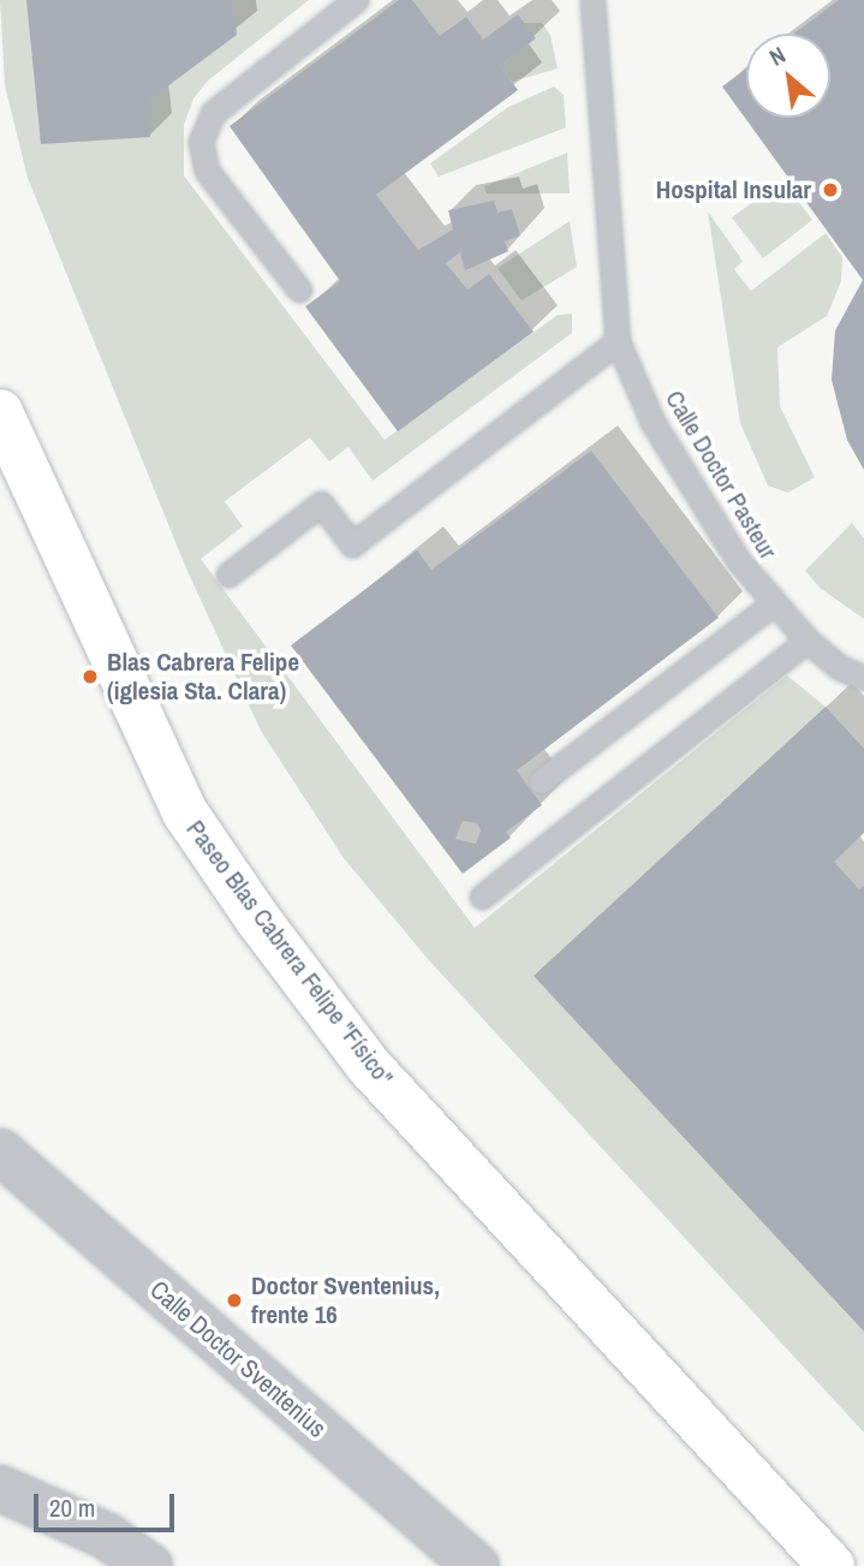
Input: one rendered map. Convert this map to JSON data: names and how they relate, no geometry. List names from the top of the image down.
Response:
{
  "streets": {
    "street": ["Paseo Blas Cabrera Felipe \"Físico\"", "Calle Doctor Sventenius"],
    "lane": ["Calle Doctor Pasteur"]
  },
  "places": ["Hospital Insular", "Blas Cabrera Felipe (iglesia Sta. Clara)", "Doctor Sventenius, frente 16"],
  "scale_bar": "20 m",
  "north": "top left"
}
